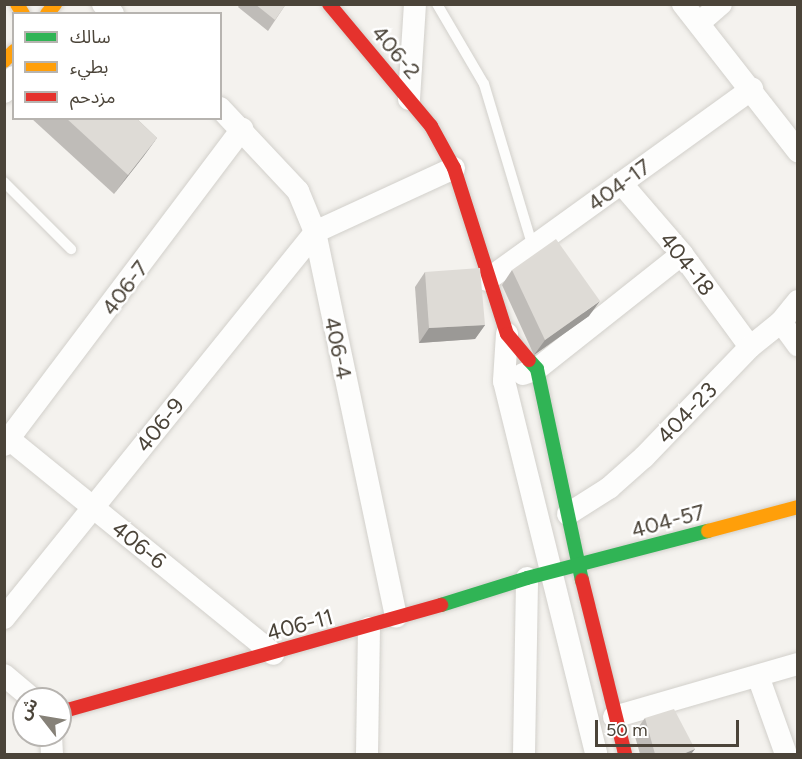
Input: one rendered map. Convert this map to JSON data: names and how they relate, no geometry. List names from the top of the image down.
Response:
{
  "streets": {
    "street": [
      "406-2",
      "404-17",
      "404-18",
      "406-7",
      "406-4",
      "404-23",
      "406-9",
      "404-57",
      "406-6",
      "406-11"
    ]
  },
  "crossings": [
    ["406-2", "404-17"],
    ["404-17", "404-18"],
    ["404-18", "404-23"],
    ["406-7", "406-4"],
    ["406-7", "406-6"],
    ["406-4", "406-9"],
    ["406-4", "406-11"],
    ["406-9", "406-6"],
    ["404-57", "406-11"],
    ["406-6", "406-11"]
  ],
  "legend": ["سالك", "بطيء", "مزدحم"],
  "scale_bar": "50 m",
  "north": "top left"
}
